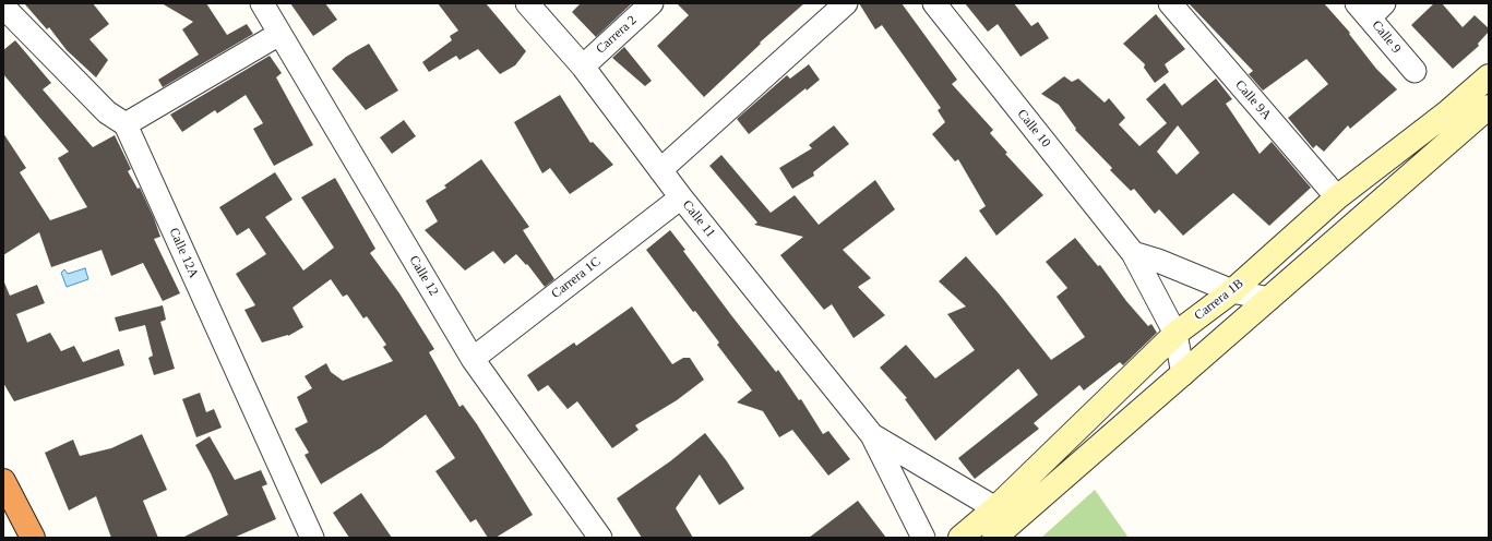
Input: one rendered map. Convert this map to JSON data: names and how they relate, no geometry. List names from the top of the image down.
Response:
{
  "streets": {
    "street": [
      "Carrera 2",
      "Calle 9",
      "Calle 9A",
      "Calle 10",
      "Calle 11",
      "Calle 12A",
      "Calle 12",
      "Carrera 1C",
      "Carrera 1B"
    ]
  },
  "crossings": [
    ["Carrera 2", "Calle 11"],
    ["Calle 9A", "Carrera 1B"],
    ["Calle 10", "Carrera 1B"],
    ["Calle 11", "Carrera 1C"],
    ["Calle 12", "Carrera 1C"]
  ]
}
